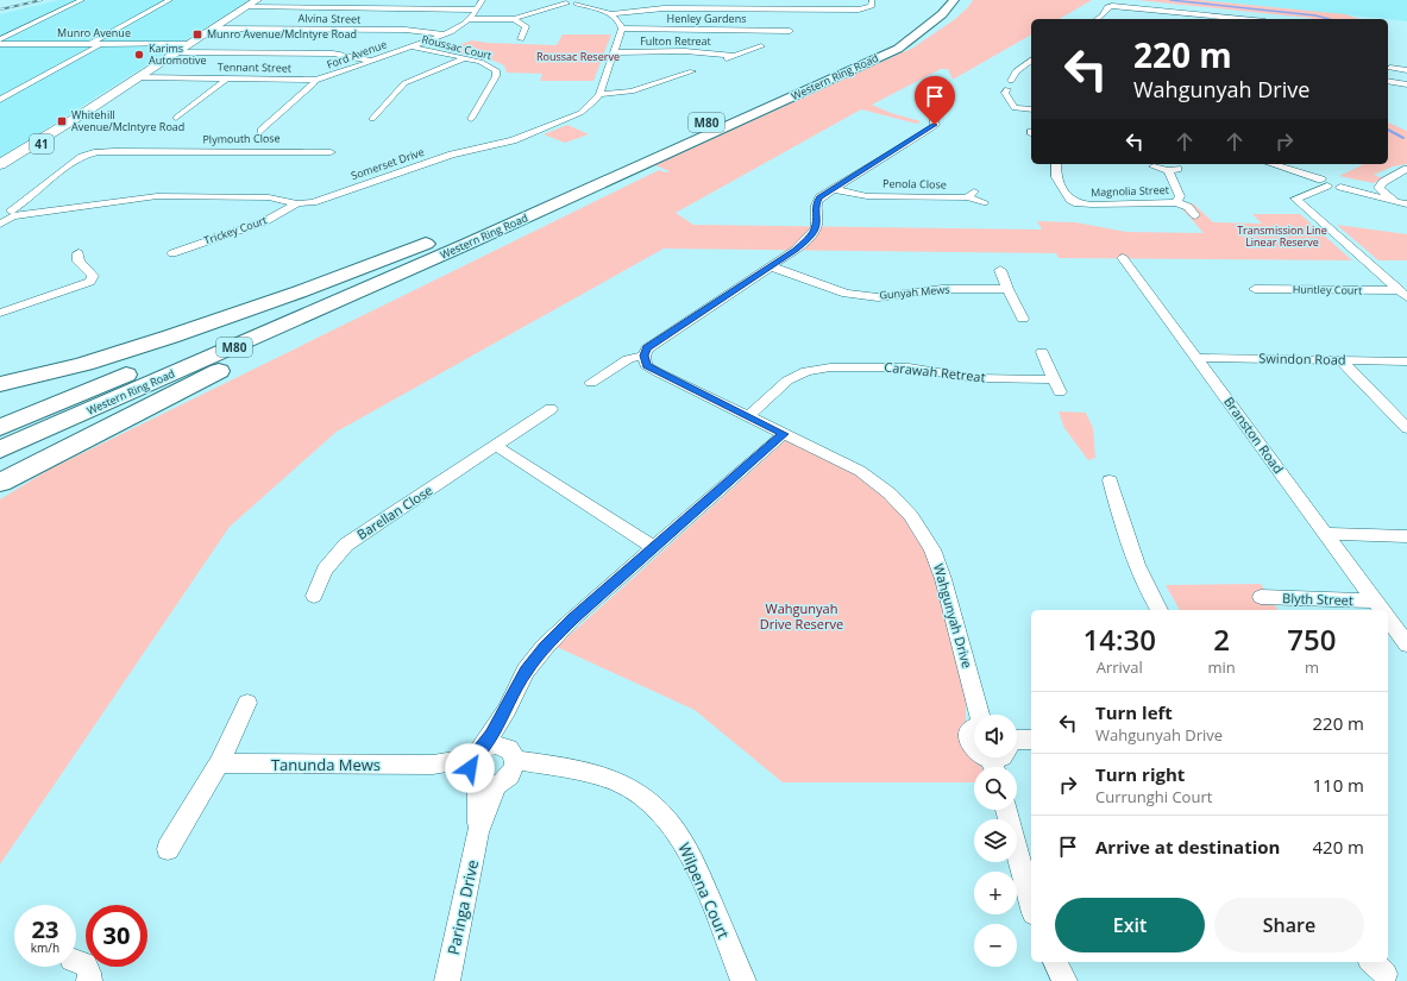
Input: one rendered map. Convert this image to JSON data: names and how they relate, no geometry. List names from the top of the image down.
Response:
{
  "streets": {
    "highway": ["Western Ring Road", "M80"],
    "main road": ["41"],
    "street": [
      "Alvina Street",
      "Henley Gardens",
      "Munro Avenue",
      "Fulton Retreat",
      "Roussac Court",
      "Ford Avenue",
      "Tennant Street",
      "Plymouth Close",
      "Somerset Drive",
      "Penola Close",
      "Magnolia Street",
      "Trickey Court",
      "Huntley Court",
      "Gunyah Mews",
      "Swindon Road",
      "Carawah Retreat",
      "Branston Road",
      "Barellan Close",
      "Blyth Street",
      "Wahgunyah Drive",
      "Tanunda Mews",
      "Wilpena Court",
      "Paringa Drive"
    ]
  },
  "crossings": [
    ["Alvina Street", "Ford Avenue"],
    ["Alvina Street", "41"],
    ["Henley Gardens", "Somerset Drive"],
    ["Munro Avenue", "41"],
    ["Fulton Retreat", "Somerset Drive"],
    ["Roussac Court", "Ford Avenue"],
    ["Ford Avenue", "Tennant Street"],
    ["Tennant Street", "41"],
    ["Plymouth Close", "Somerset Drive"],
    ["Somerset Drive", "Trickey Court"],
    ["Swindon Road", "Branston Road"],
    ["Carawah Retreat", "Wahgunyah Drive"],
    ["Branston Road", "Blyth Street"],
    ["Wahgunyah Drive", "Paringa Drive"],
    ["Tanunda Mews", "Wilpena Court"],
    ["Tanunda Mews", "Paringa Drive"],
    ["Wilpena Court", "Paringa Drive"]
  ],
  "parks": ["Roussac Reserve", "Transmission Line Linear Reserve", "Wahgunyah Drive Reserve"],
  "places": {
    "transit": ["Munro Avenue/McIntyre Road", "Whitehill Avenue/McIntyre Road"],
    "other": ["Karims Automotive"]
  },
  "page": {
    "turn": ["220 m", "Wahgunyah Drive"],
    "eta": [
      "14:30",
      "Arrival",
      "2",
      "min",
      "750",
      "m"
    ],
    "list": [
      {
        "name": "Turn left",
        "note": "Wahgunyah Drive",
        "value": "220 m"
      },
      {
        "name": "Turn right",
        "note": "Currunghi Court",
        "value": "110 m"
      },
      {
        "name": "Arrive at destination",
        "value": "420 m"
      }
    ],
    "map_buttons": ["+", "−"],
    "buttons": ["Exit", "Share"],
    "speed": "23 km/h",
    "limit": "30"
  }
}
